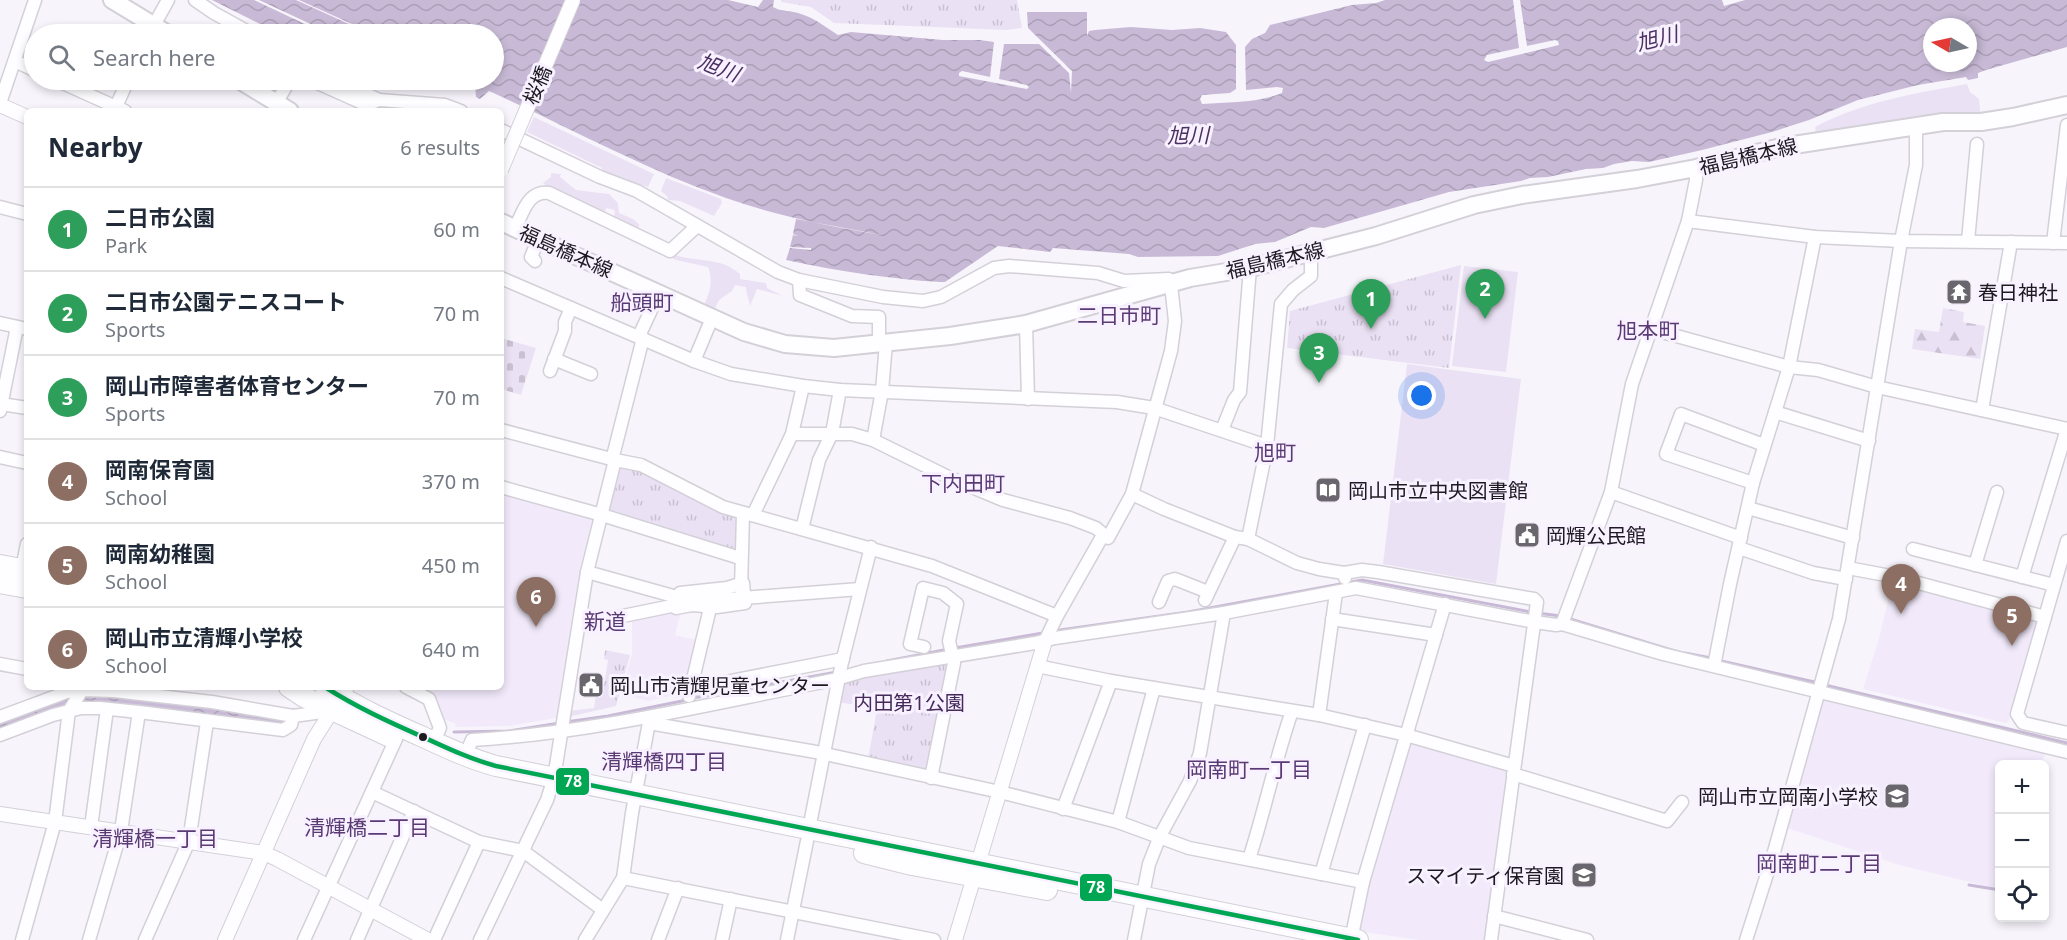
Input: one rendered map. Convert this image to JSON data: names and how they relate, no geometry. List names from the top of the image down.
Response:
{
  "streets": {
    "main road": ["福島橋本線"],
    "street": ["桜橋"]
  },
  "districts": [
    "船頭町",
    "二日市町",
    "旭本町",
    "旭町",
    "下内田町",
    "新道",
    "清輝橋四丁目",
    "岡南町一丁目",
    "清輝橋二丁目",
    "清輝橋一丁目",
    "岡南町二丁目"
  ],
  "water": ["旭川"],
  "parks": ["内田第1公園"],
  "places": {
    "temple": ["春日神社"],
    "library": ["岡山市立中央図書館"],
    "public building": ["岡輝公民館", "岡山市清輝児童センター"],
    "school or university": ["岡山市立岡南小学校", "スマイティ保育園"]
  },
  "lines": ["transit line 78"],
  "north": "left",
  "page": {
    "search": "Search here",
    "heading": ["Nearby", "6 results"],
    "list": [
      {
        "mark": "1",
        "name": "二日市公園",
        "note": "Park",
        "value": "60 m"
      },
      {
        "mark": "2",
        "name": "二日市公園テニスコート",
        "note": "Sports",
        "value": "70 m"
      },
      {
        "mark": "3",
        "name": "岡山市障害者体育センター",
        "note": "Sports",
        "value": "70 m"
      },
      {
        "mark": "4",
        "name": "岡南保育園",
        "note": "School",
        "value": "370 m"
      },
      {
        "mark": "5",
        "name": "岡南幼稚園",
        "note": "School",
        "value": "450 m"
      },
      {
        "mark": "6",
        "name": "岡山市立清輝小学校",
        "note": "School",
        "value": "640 m"
      }
    ],
    "pins": [
      "2",
      "1",
      "3",
      "4",
      "6",
      "5"
    ],
    "map_buttons": ["+", "−"]
  }
}
